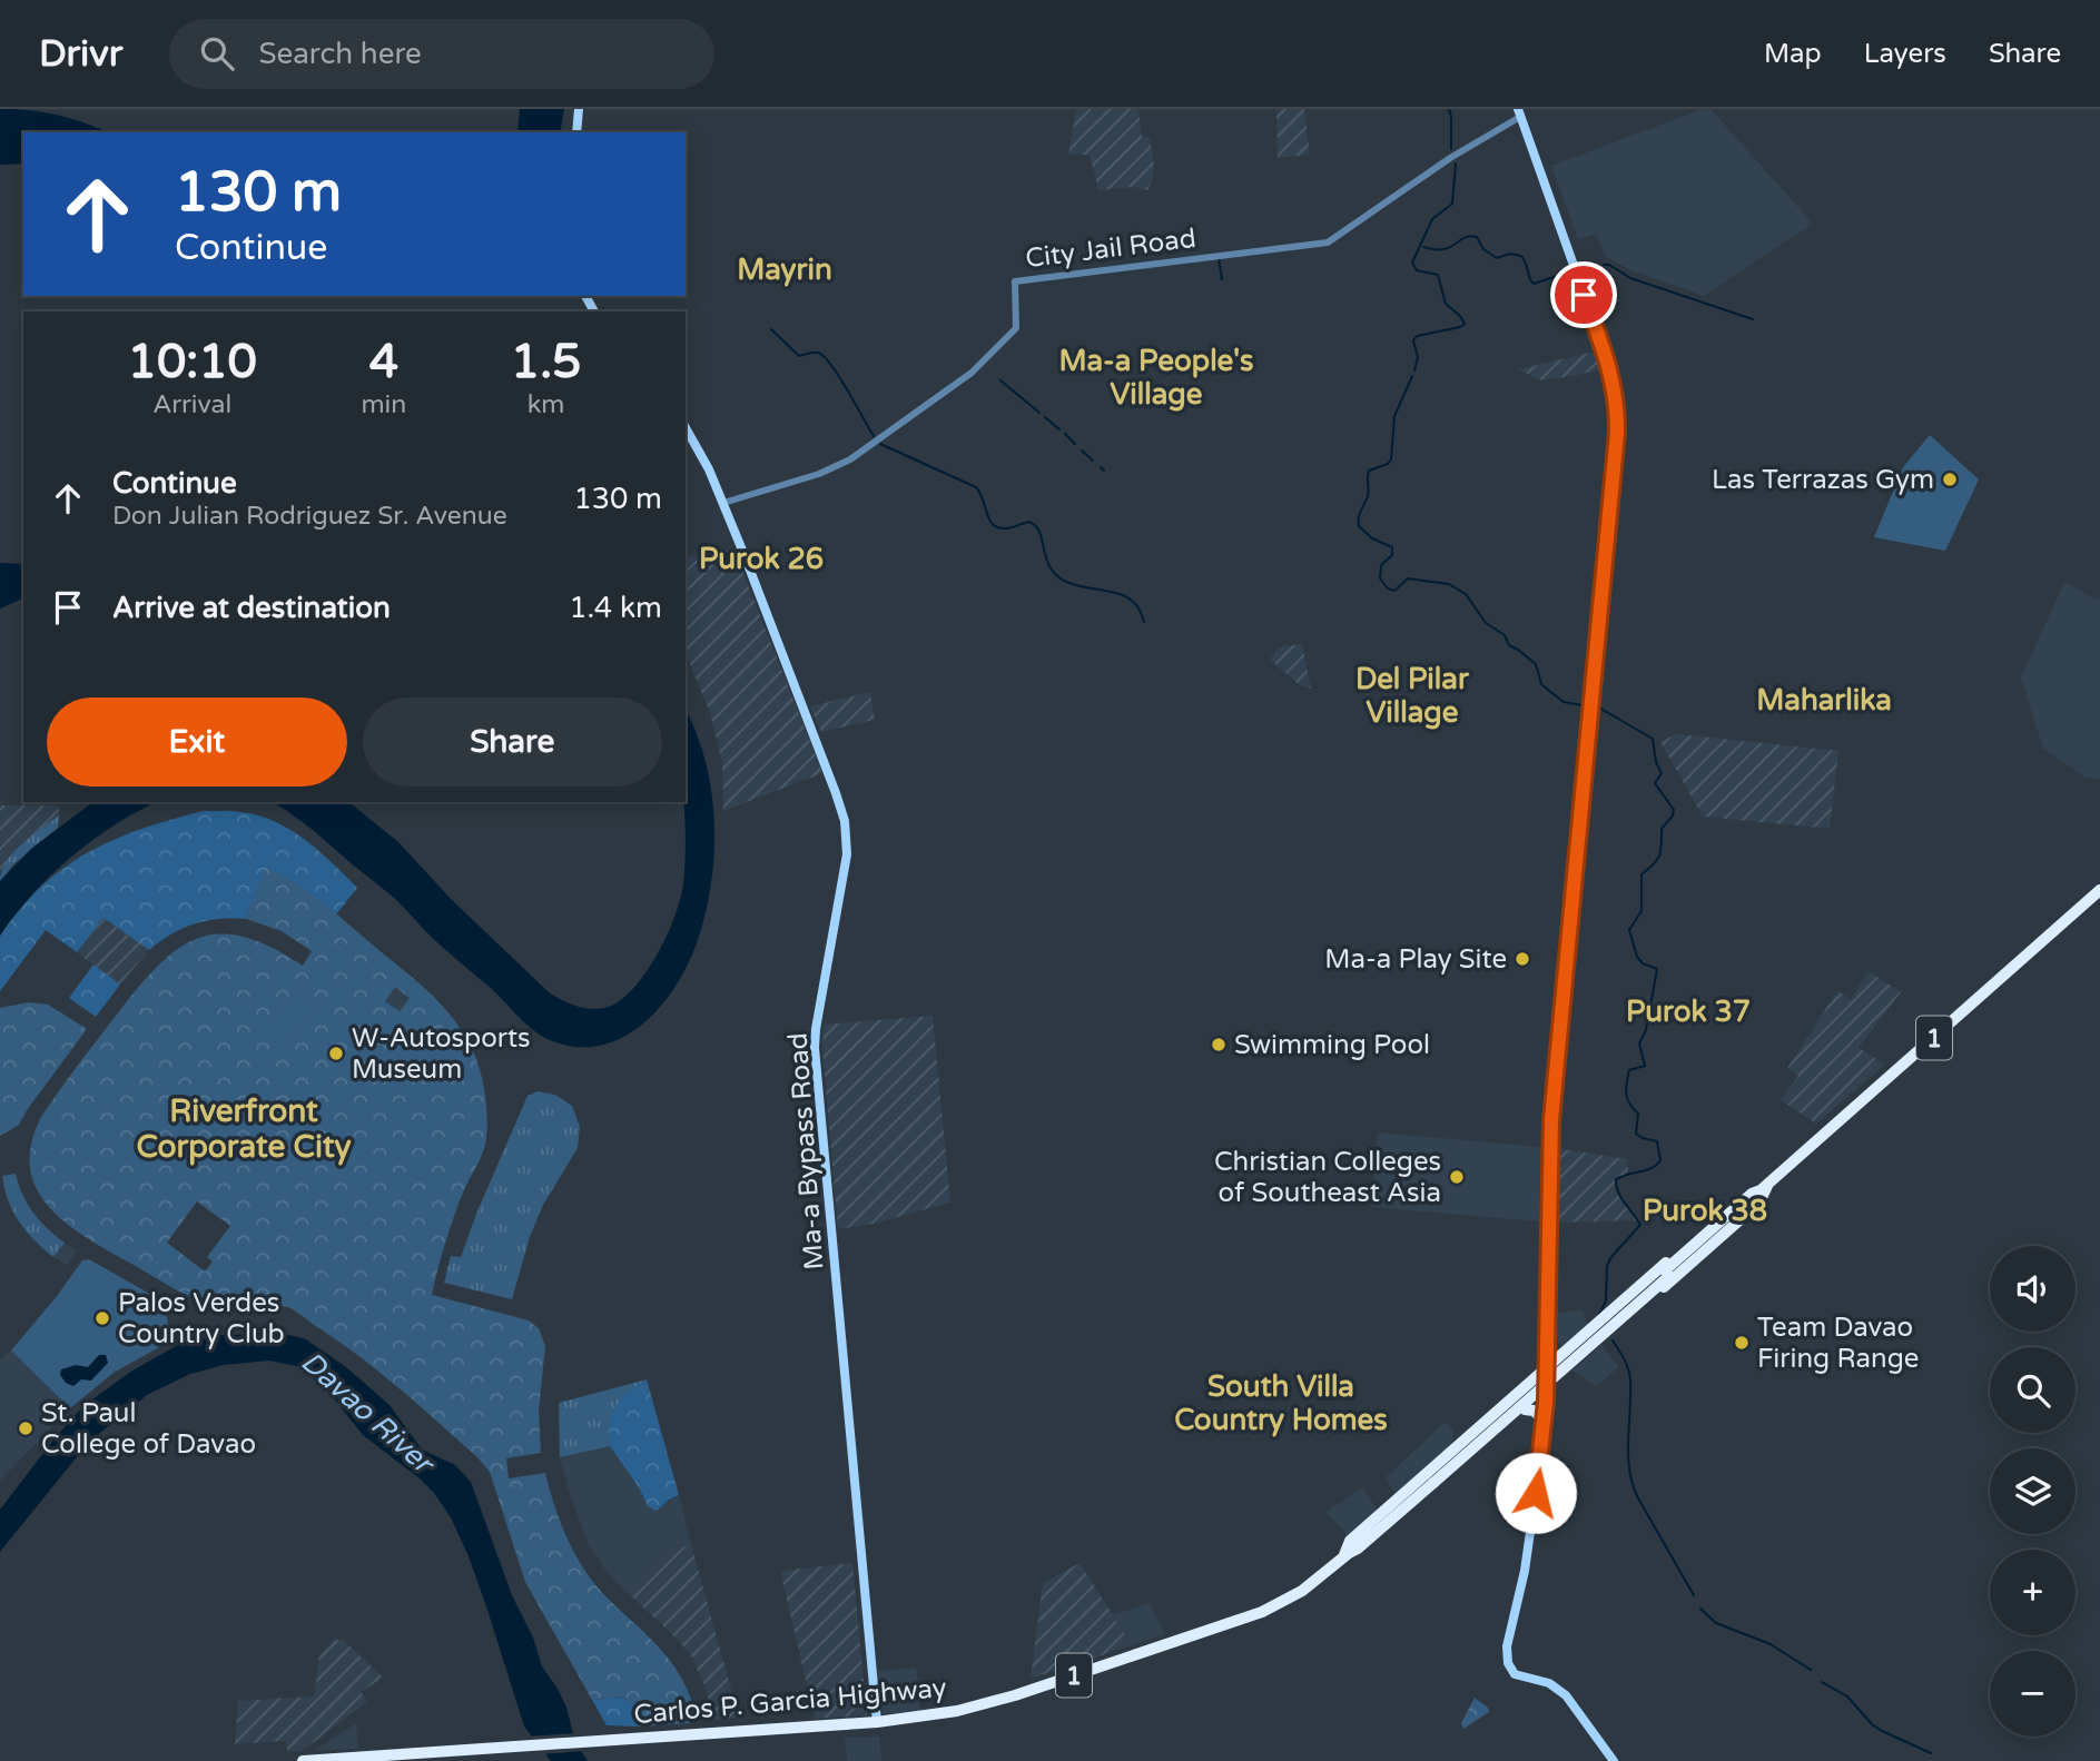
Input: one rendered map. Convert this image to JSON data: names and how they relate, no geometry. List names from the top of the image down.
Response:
{
  "streets": {
    "highway": ["1", "Carlos P. Garcia Highway"],
    "main road": ["Ma-a Bypass Road"],
    "street": ["City Jail Road"]
  },
  "crossings": [
    ["City Jail Road", "Ma-a Bypass Road"],
    ["Ma-a Bypass Road", "Carlos P. Garcia Highway"]
  ],
  "districts": [
    "Mayrin",
    "Ma-a People's Village",
    "Purok 26",
    "Del Pilar Village",
    "Maharlika",
    "Purok 37",
    "Riverfront Corporate City",
    "Purok 38",
    "South Villa Country Homes"
  ],
  "water": ["Davao River"],
  "places": [
    "Las Terrazas Gym",
    "Ma-a Play Site",
    "Swimming Pool",
    "W-Autosports Museum",
    "Christian Colleges of Southeast Asia",
    "Palos Verdes Country Club",
    "Team Davao Firing Range",
    "St. Paul College of Davao"
  ],
  "page": {
    "header": "Drivr",
    "search": "Search here",
    "nav": ["Map", "Layers", "Share"],
    "turn": ["130 m", "Continue"],
    "eta": [
      "10:10",
      "Arrival",
      "4",
      "min",
      "1.5",
      "km"
    ],
    "list": [
      {
        "name": "Continue",
        "note": "Don Julian Rodriguez Sr. Avenue",
        "value": "130 m"
      },
      {
        "name": "Arrive at destination",
        "value": "1.4 km"
      }
    ],
    "buttons": ["Exit", "Share"],
    "map_buttons": ["+", "−"]
  }
}
